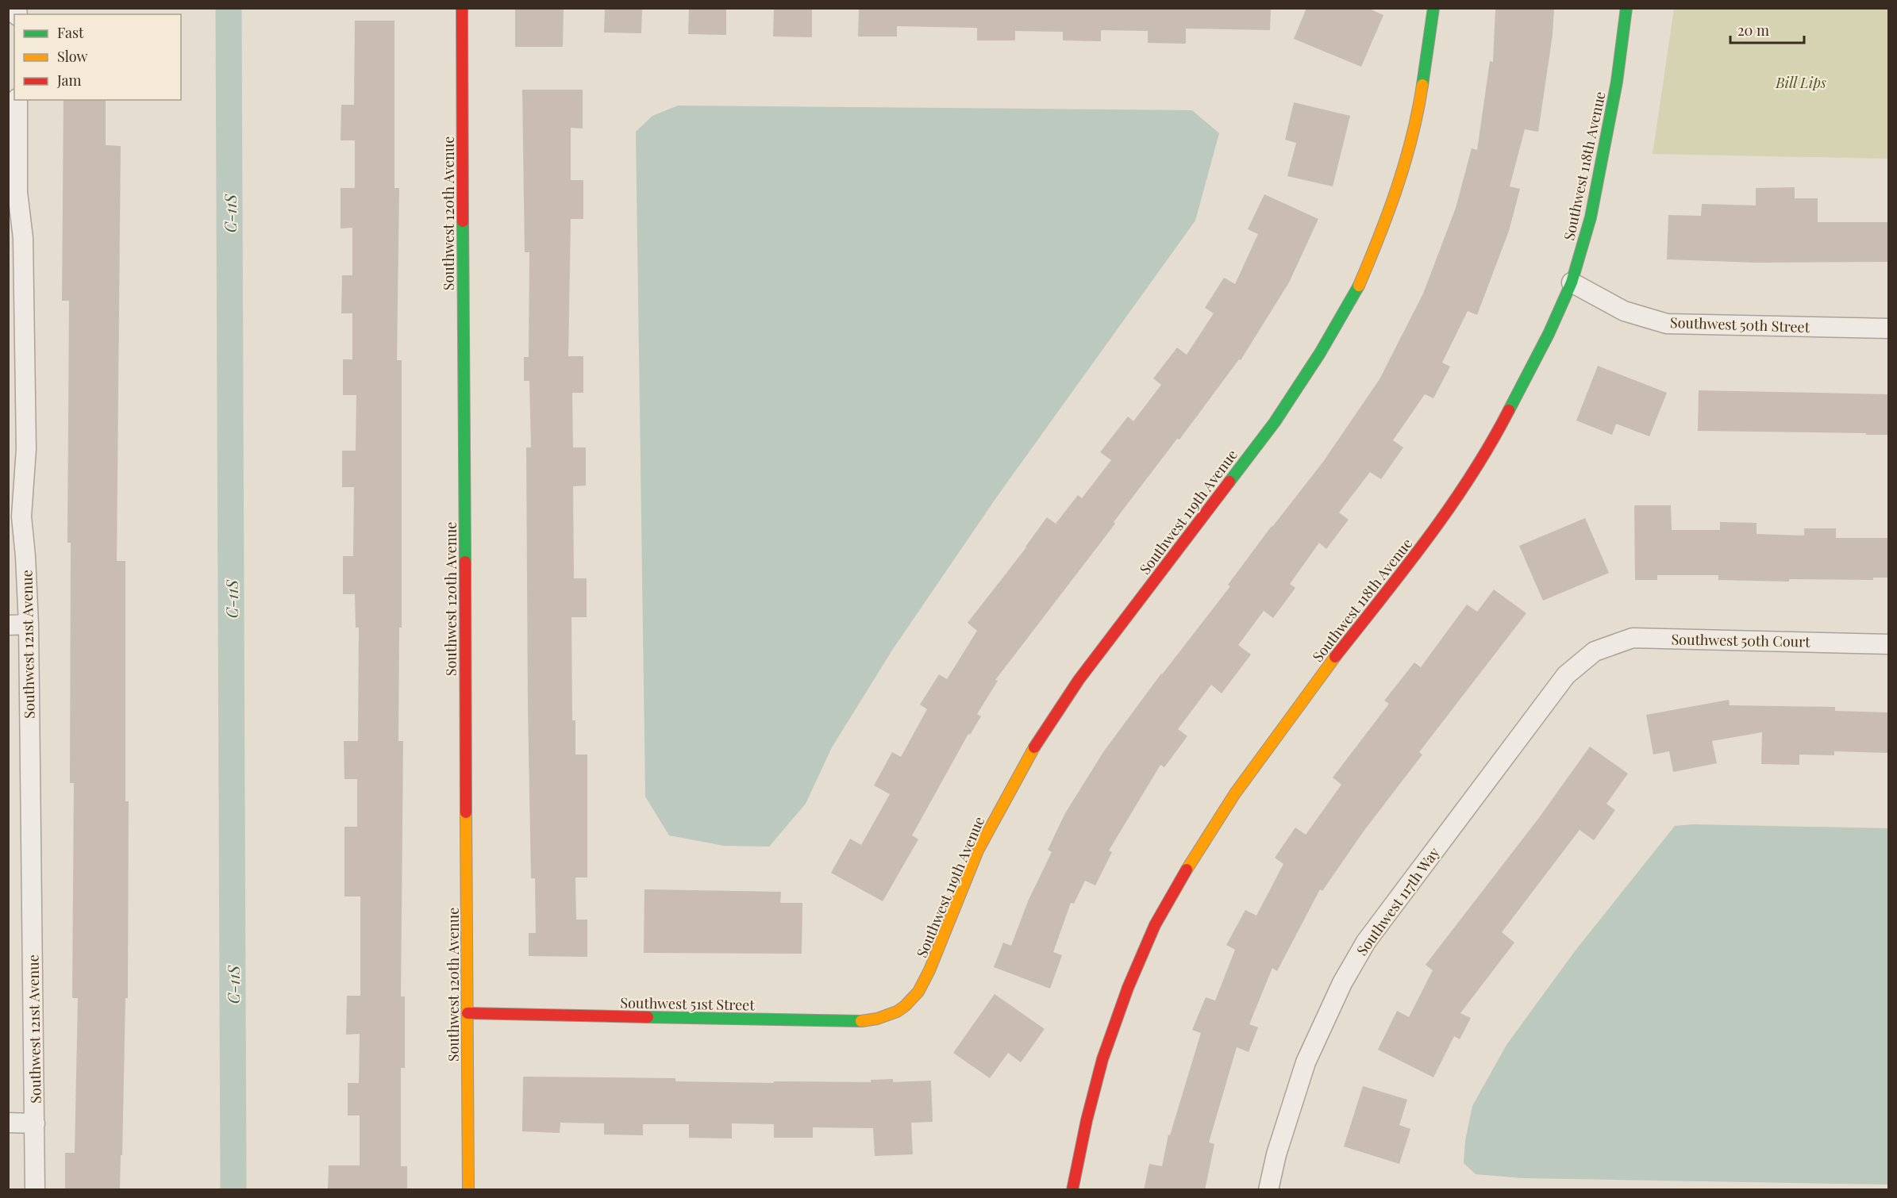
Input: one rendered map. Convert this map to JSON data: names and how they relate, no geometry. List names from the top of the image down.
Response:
{
  "streets": {
    "street": [
      "Southwest 118th Avenue",
      "Southwest 120th Avenue",
      "Southwest 50th Street",
      "Southwest 119th Avenue",
      "Southwest 50th Court",
      "Southwest 121st Avenue",
      "Southwest 117th Way",
      "Southwest 51st Street"
    ]
  },
  "crossings": [
    ["Southwest 118th Avenue", "Southwest 50th Street"],
    ["Southwest 120th Avenue", "Southwest 51st Street"],
    ["Southwest 119th Avenue", "Southwest 51st Street"],
    ["Southwest 50th Court", "Southwest 117th Way"]
  ],
  "water": ["C-11S"],
  "parks": ["Bill Lips"],
  "legend": ["Fast", "Slow", "Jam"],
  "scale_bar": "20 m"
}
